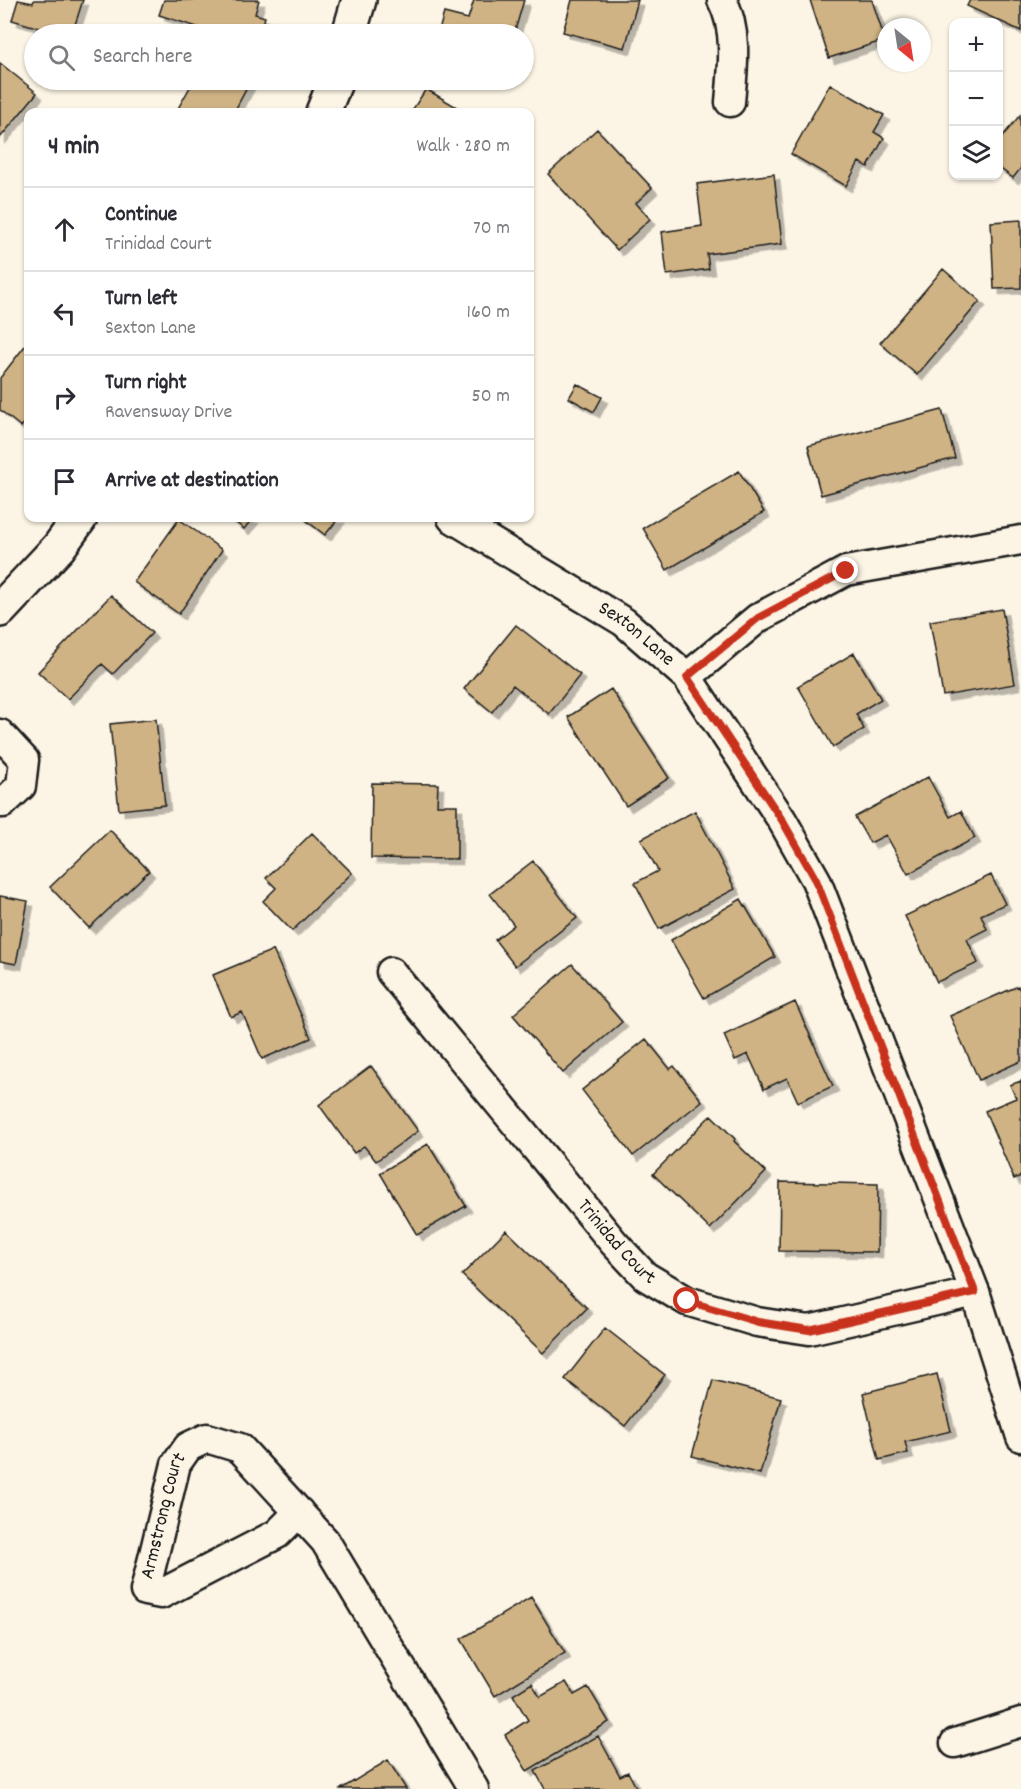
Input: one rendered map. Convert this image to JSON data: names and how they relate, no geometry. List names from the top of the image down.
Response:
{
  "streets": {
    "street": ["Sexton Lane", "Trinidad Court", "Armstrong Court"]
  },
  "crossings": [
    ["Sexton Lane", "Trinidad Court"]
  ],
  "north": "bottom right",
  "page": {
    "map_buttons": ["+", "−"],
    "search": "Search here",
    "heading": ["4 min", "Walk · 280 m"],
    "list": [
      ["Continue", "Trinidad Court", "70 m"],
      ["Turn left", "Sexton Lane", "160 m"],
      ["Turn right", "Ravensway Drive", "50 m"],
      "Arrive at destination"
    ]
  }
}
